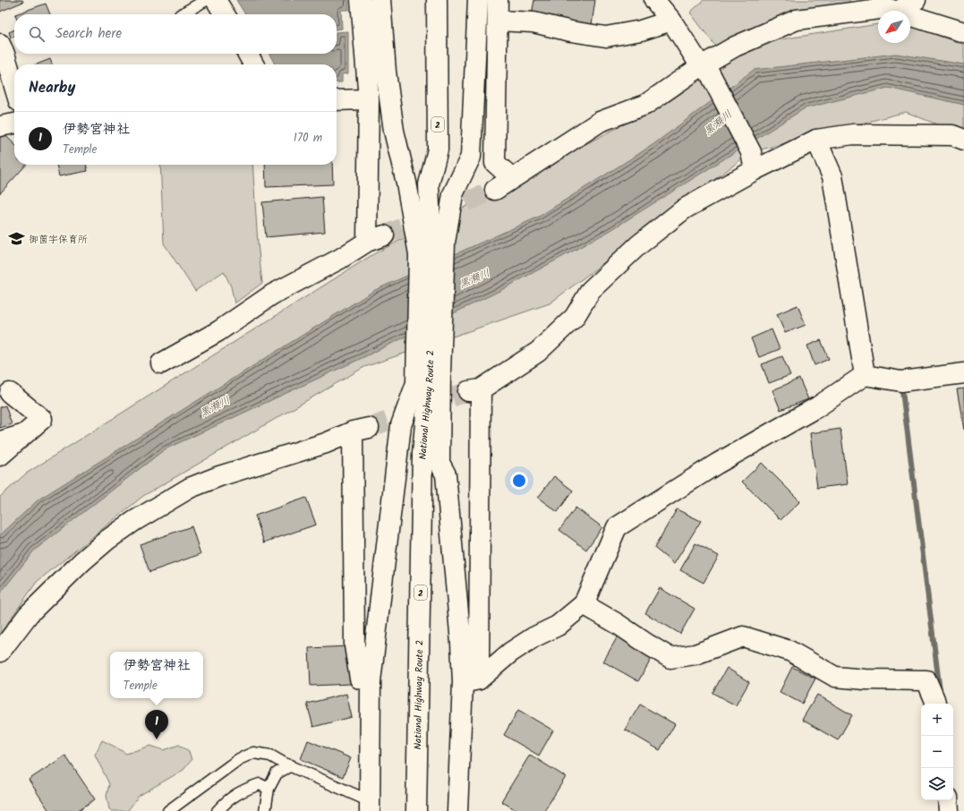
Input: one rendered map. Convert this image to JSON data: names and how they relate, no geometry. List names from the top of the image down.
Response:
{
  "streets": {
    "main road": ["2", "National Highway Route 2"]
  },
  "water": ["黒瀬川"],
  "places": {
    "school or university": ["御薗宇保育所"]
  },
  "north": "bottom left",
  "page": {
    "search": "Search here",
    "heading": "Nearby",
    "list": [
      {
        "mark": "1",
        "name": "伊勢宮神社",
        "note": "Temple",
        "value": "170 m"
      }
    ],
    "popup": ["伊勢宮神社", "Temple"],
    "map_buttons": ["+", "−"],
    "pins": "1"
  }
}
